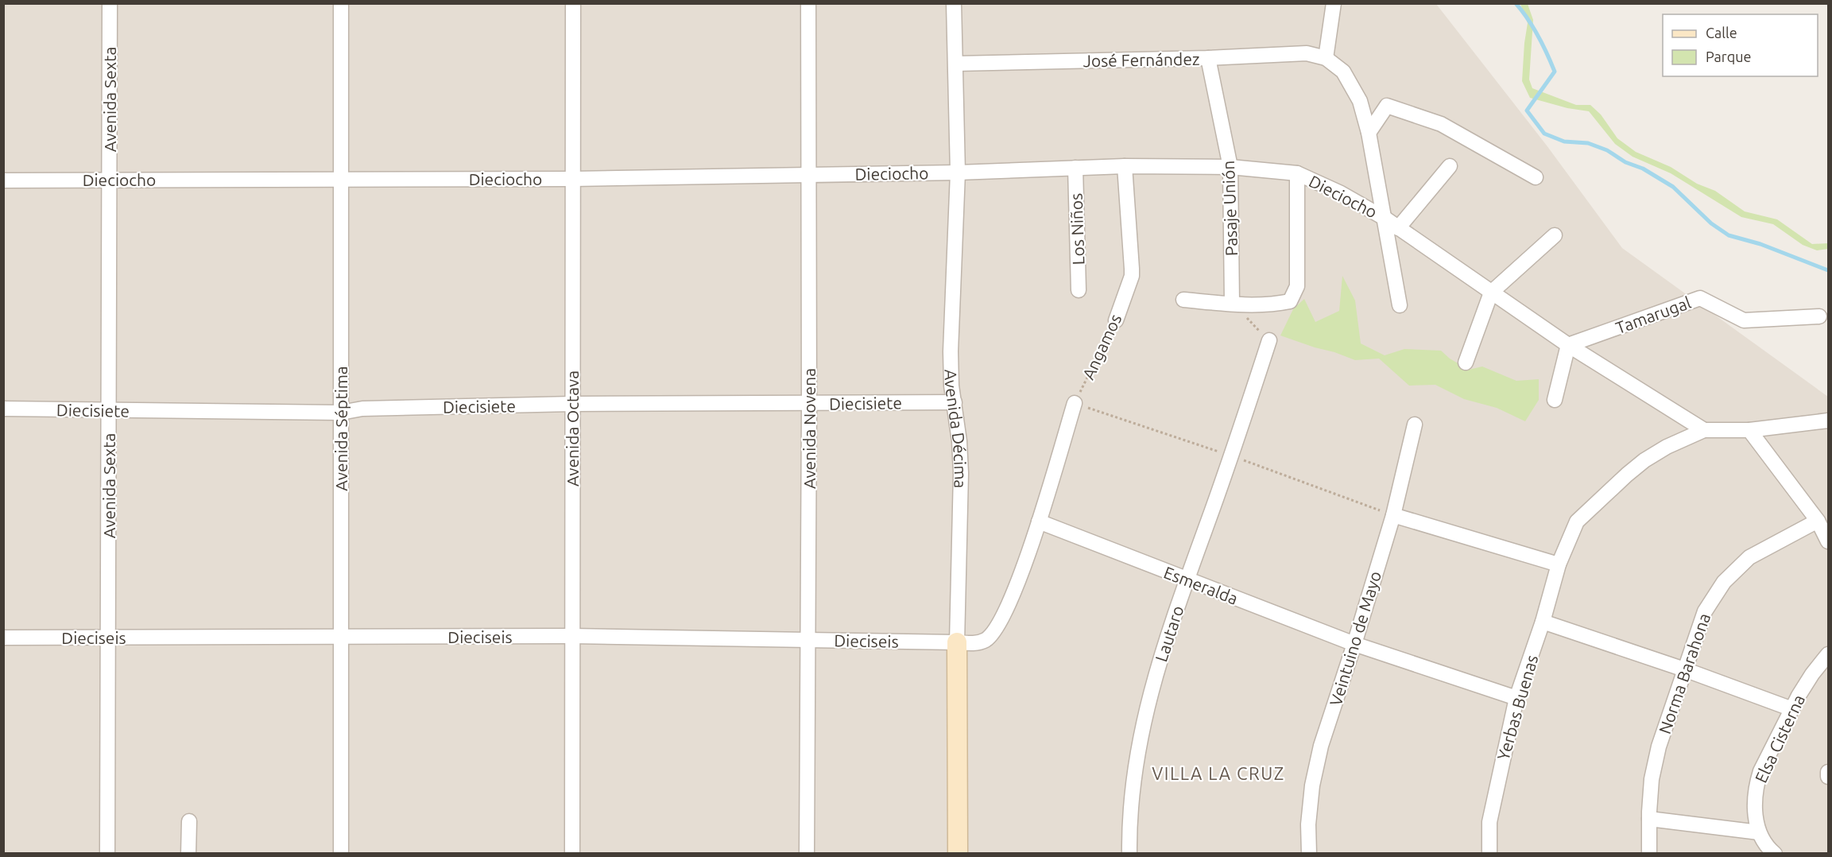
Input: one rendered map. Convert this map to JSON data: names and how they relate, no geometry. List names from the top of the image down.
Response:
{
  "streets": {
    "street": [
      "José Fernández",
      "Avenida Sexta",
      "Dieciocho",
      "Pasaje Unión",
      "Los Niños",
      "Tamarugal",
      "Angamos",
      "Diecisiete",
      "Avenida Séptima",
      "Avenida Octava",
      "Avenida Novena",
      "Avenida Décima",
      "Esmeralda",
      "Lautaro",
      "Dieciseis",
      "Veintuino de Mayo",
      "Norma Barahona",
      "Yerbas Buenas",
      "Elsa Cisterna"
    ]
  },
  "crossings": [
    ["José Fernández", "Pasaje Unión"],
    ["José Fernández", "Avenida Décima"],
    ["Avenida Sexta", "Dieciocho"],
    ["Avenida Sexta", "Diecisiete"],
    ["Avenida Sexta", "Dieciseis"],
    ["Dieciocho", "Pasaje Unión"],
    ["Dieciocho", "Los Niños"],
    ["Dieciocho", "Tamarugal"],
    ["Dieciocho", "Angamos"],
    ["Dieciocho", "Avenida Séptima"],
    ["Dieciocho", "Avenida Octava"],
    ["Dieciocho", "Avenida Novena"],
    ["Dieciocho", "Avenida Décima"],
    ["Dieciocho", "Yerbas Buenas"],
    ["Diecisiete", "Avenida Séptima"],
    ["Diecisiete", "Avenida Octava"],
    ["Diecisiete", "Avenida Novena"],
    ["Diecisiete", "Avenida Décima"],
    ["Avenida Séptima", "Dieciseis"],
    ["Avenida Octava", "Dieciseis"],
    ["Avenida Novena", "Dieciseis"],
    ["Avenida Décima", "Dieciseis"],
    ["Esmeralda", "Lautaro"],
    ["Esmeralda", "Veintuino de Mayo"],
    ["Esmeralda", "Yerbas Buenas"]
  ],
  "districts": ["VILLA LA CRUZ"],
  "legend": ["Calle", "Parque"]
}
